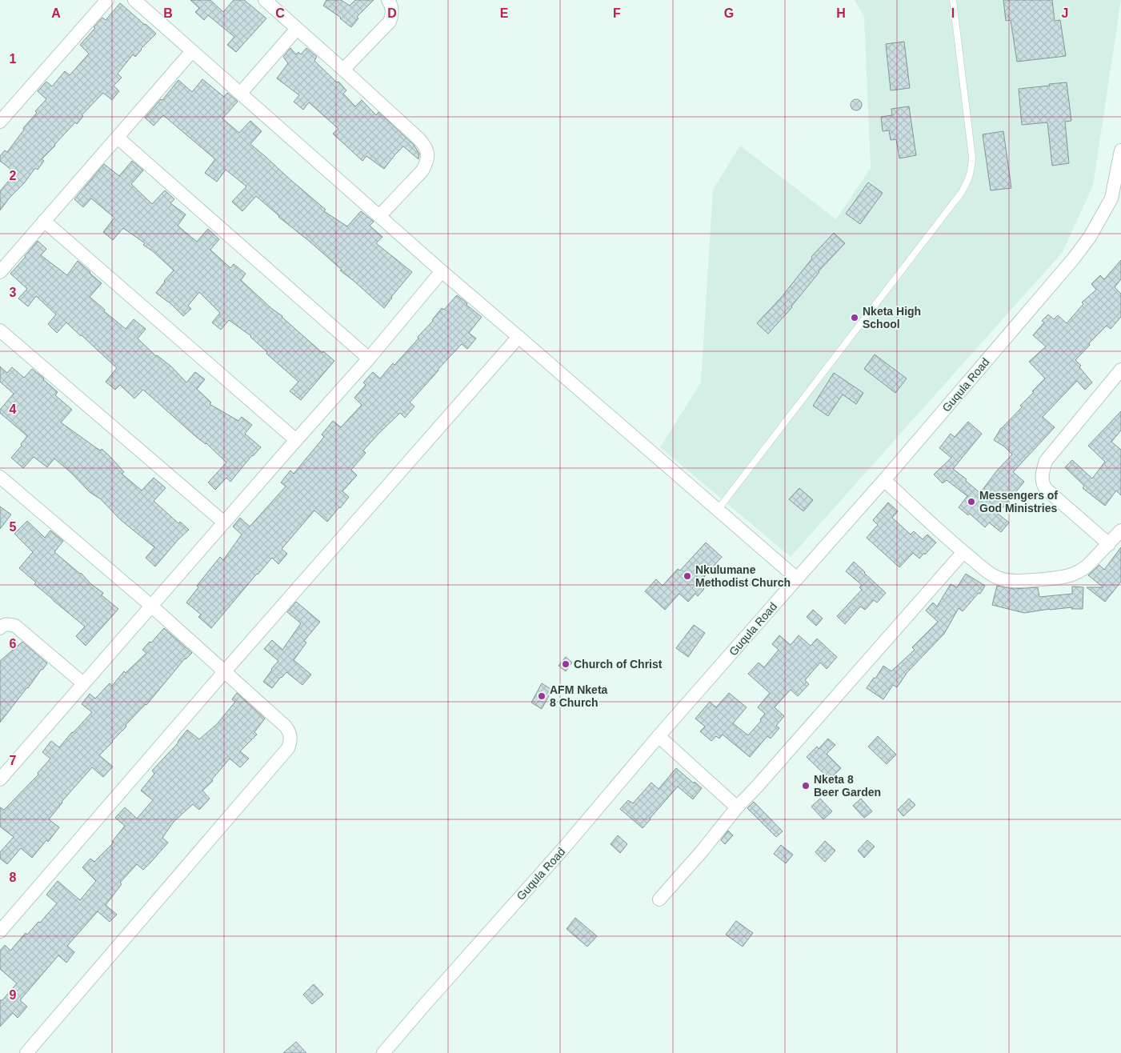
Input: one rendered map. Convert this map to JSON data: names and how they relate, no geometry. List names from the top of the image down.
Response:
{
  "streets": {
    "street": ["Guqula Road"]
  },
  "places": [
    "Nketa High School",
    "Messengers of God Ministries",
    "Nkulumane Methodist Church",
    "Church of Christ",
    "AFM Nketa 8 Church",
    "Nketa 8 Beer Garden"
  ],
  "grid": {
    "columns": [
      "A",
      "B",
      "C",
      "D",
      "E",
      "F",
      "G",
      "H",
      "I",
      "J"
    ],
    "rows": [
      "1",
      "2",
      "3",
      "4",
      "5",
      "6",
      "7",
      "8",
      "9"
    ]
  }
}
